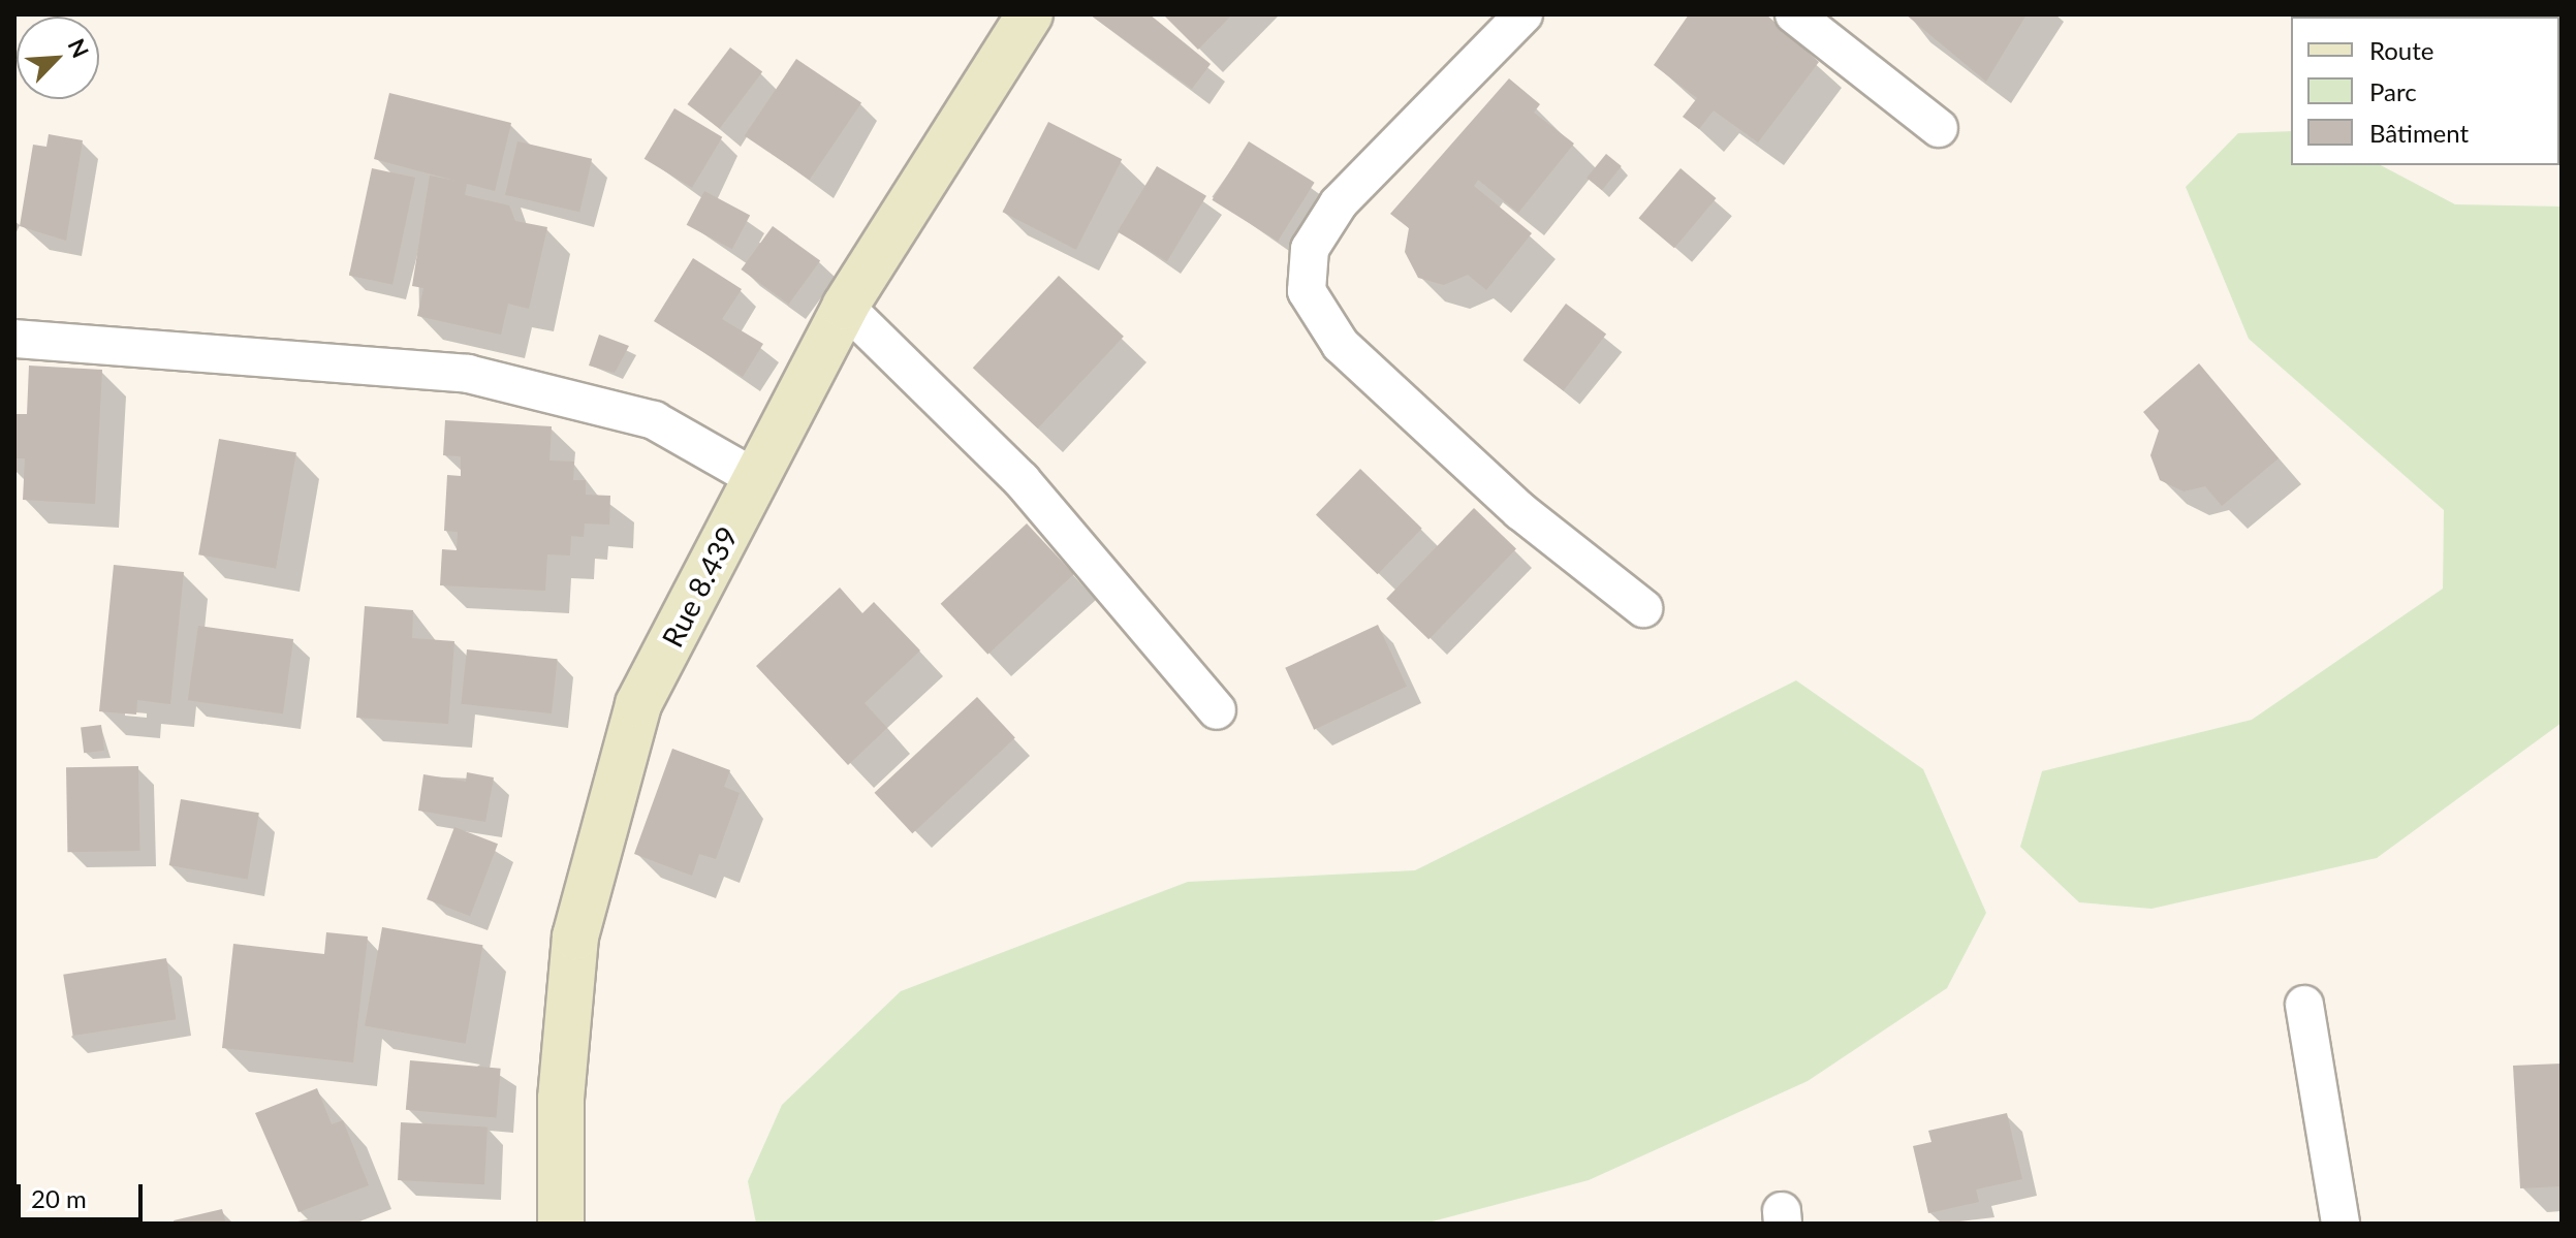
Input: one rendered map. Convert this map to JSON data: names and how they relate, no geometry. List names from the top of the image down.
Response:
{
  "streets": {
    "street": ["Rue 8.439"]
  },
  "legend": ["Route", "Parc", "Bâtiment"],
  "scale_bar": "20 m",
  "north": "top right"
}
